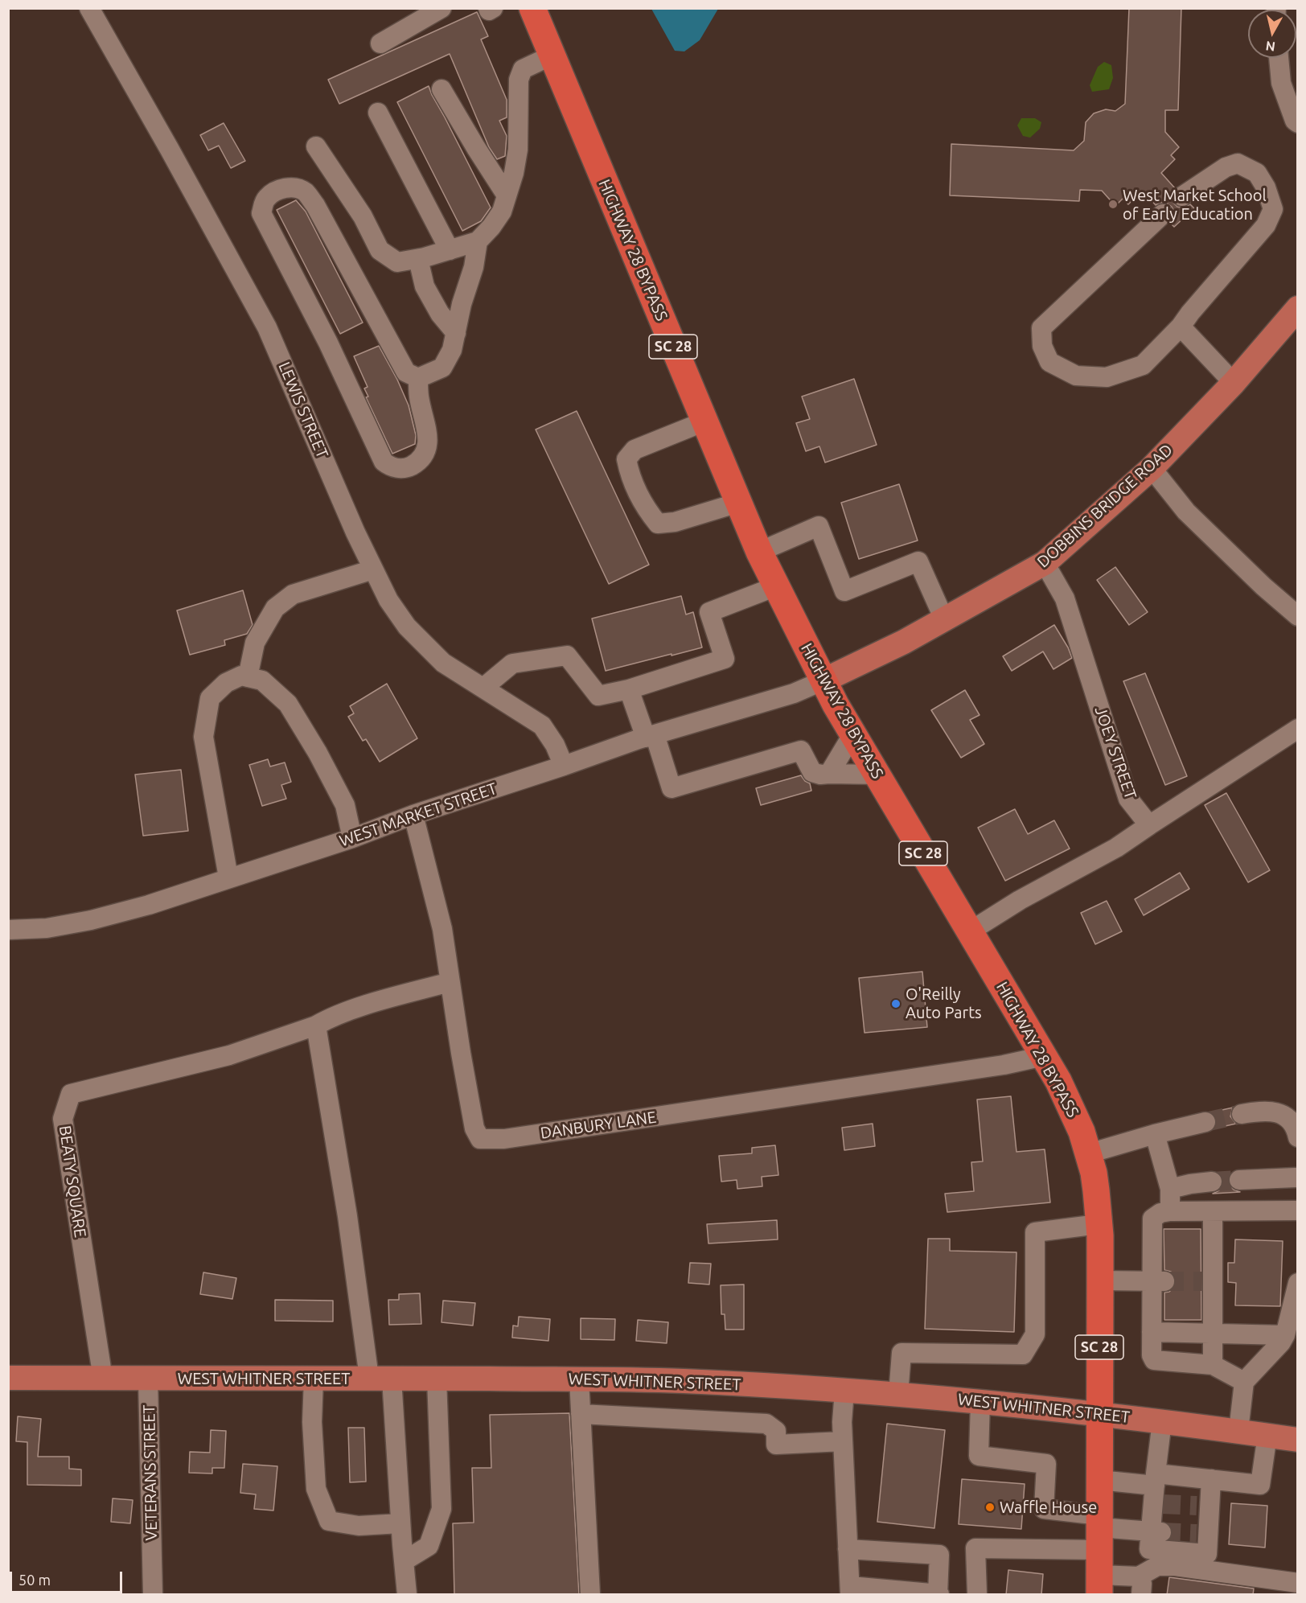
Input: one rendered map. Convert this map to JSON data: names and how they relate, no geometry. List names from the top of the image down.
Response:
{
  "streets": {
    "highway": ["HIGHWAY 28 BYPASS", "SC 28"],
    "main road": ["DOBBINS BRIDGE ROAD", "WEST WHITNER STREET"],
    "street": [
      "LEWIS STREET",
      "JOEY STREET",
      "WEST MARKET STREET",
      "DANBURY LANE",
      "BEATY SQUARE",
      "VETERANS STREET"
    ]
  },
  "crossings": [
    ["HIGHWAY 28 BYPASS", "SC 28"],
    ["HIGHWAY 28 BYPASS", "DOBBINS BRIDGE ROAD"],
    ["HIGHWAY 28 BYPASS", "WEST MARKET STREET"],
    ["HIGHWAY 28 BYPASS", "DANBURY LANE"],
    ["HIGHWAY 28 BYPASS", "WEST WHITNER STREET"],
    ["SC 28", "WEST WHITNER STREET"],
    ["LEWIS STREET", "WEST MARKET STREET"],
    ["DOBBINS BRIDGE ROAD", "JOEY STREET"],
    ["DOBBINS BRIDGE ROAD", "WEST MARKET STREET"],
    ["WEST MARKET STREET", "DANBURY LANE"],
    ["DANBURY LANE", "BEATY SQUARE"],
    ["BEATY SQUARE", "WEST WHITNER STREET"],
    ["WEST WHITNER STREET", "VETERANS STREET"]
  ],
  "places": ["West Market School of Early Education", "O'Reilly Auto Parts", "Waffle House"],
  "scale_bar": "50 m",
  "north": "bottom"
}
